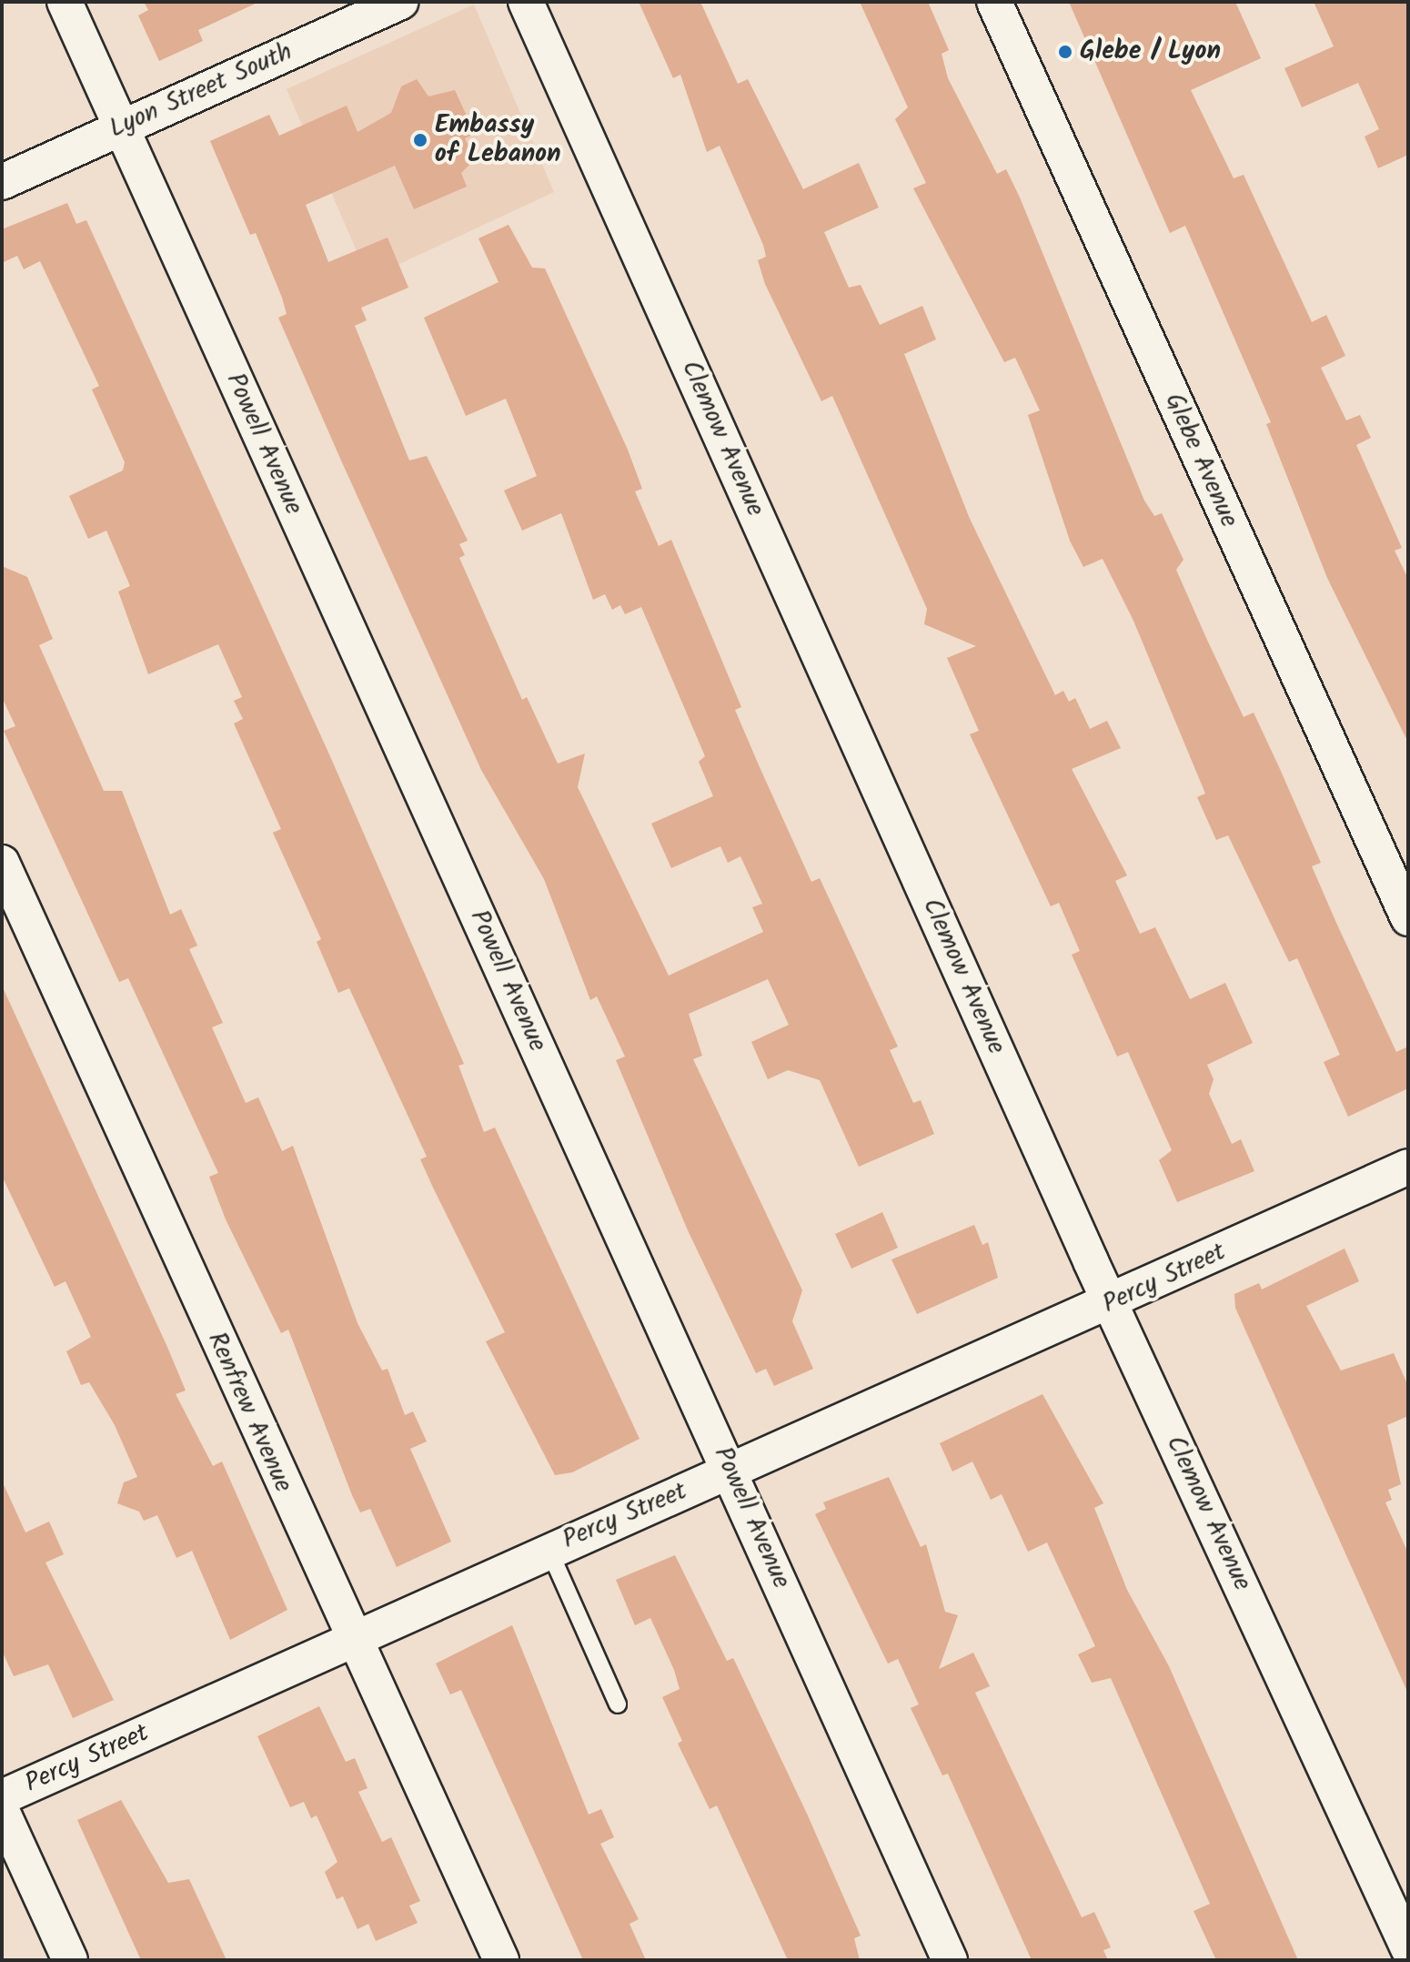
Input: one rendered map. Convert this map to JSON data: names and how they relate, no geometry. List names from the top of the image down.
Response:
{
  "streets": {
    "street": [
      "Lyon Street South",
      "Clemow Avenue",
      "Powell Avenue",
      "Glebe Avenue",
      "Percy Street",
      "Renfrew Avenue"
    ]
  },
  "crossings": [
    ["Lyon Street South", "Powell Avenue"],
    ["Clemow Avenue", "Percy Street"],
    ["Powell Avenue", "Percy Street"],
    ["Percy Street", "Renfrew Avenue"]
  ],
  "places": ["Glebe / Lyon", "Embassy of Lebanon"]
}
